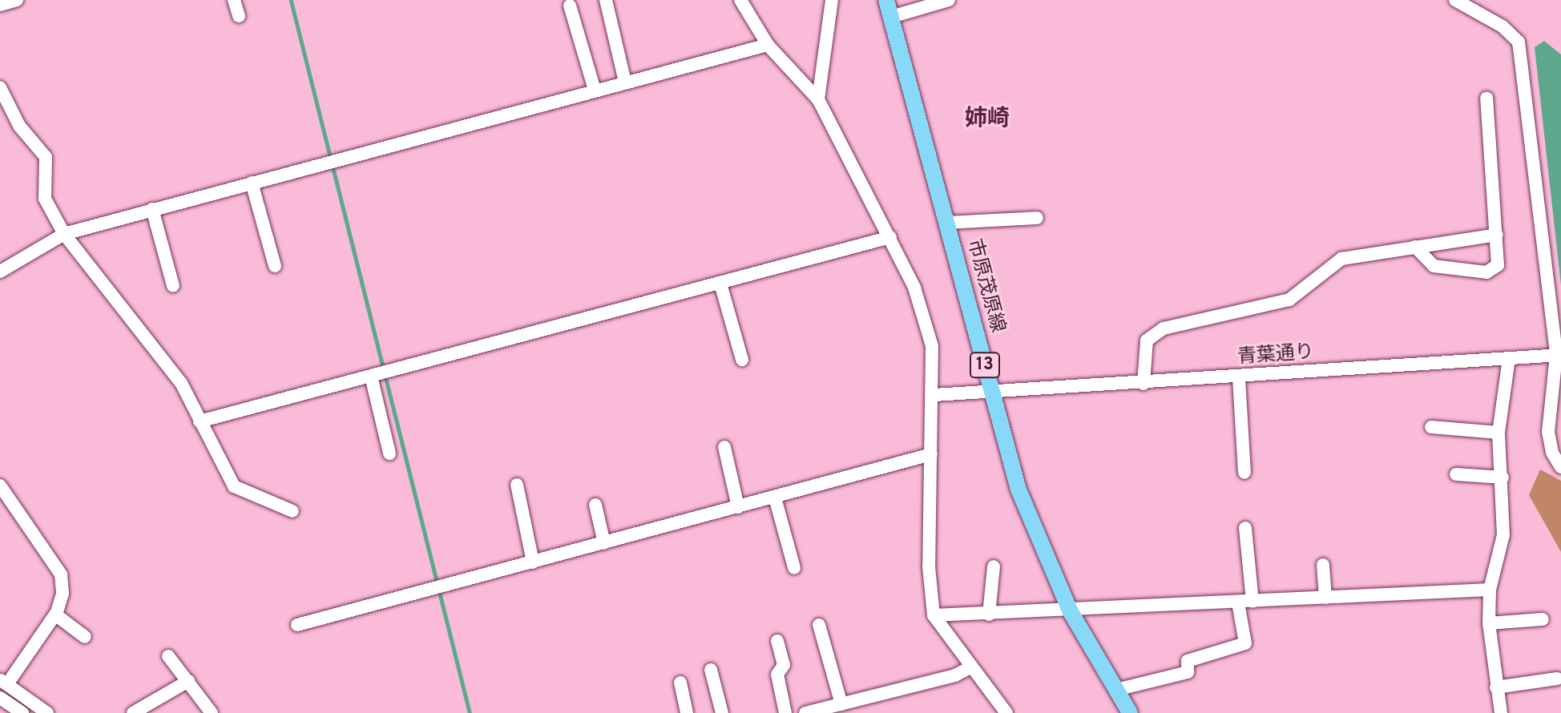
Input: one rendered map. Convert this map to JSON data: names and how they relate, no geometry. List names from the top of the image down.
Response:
{
  "streets": {
    "main road": ["市原茂原線", "13"],
    "street": ["青葉通り"]
  },
  "crossings": [
    ["市原茂原線", "青葉通り"]
  ],
  "districts": ["姉崎"]
}
